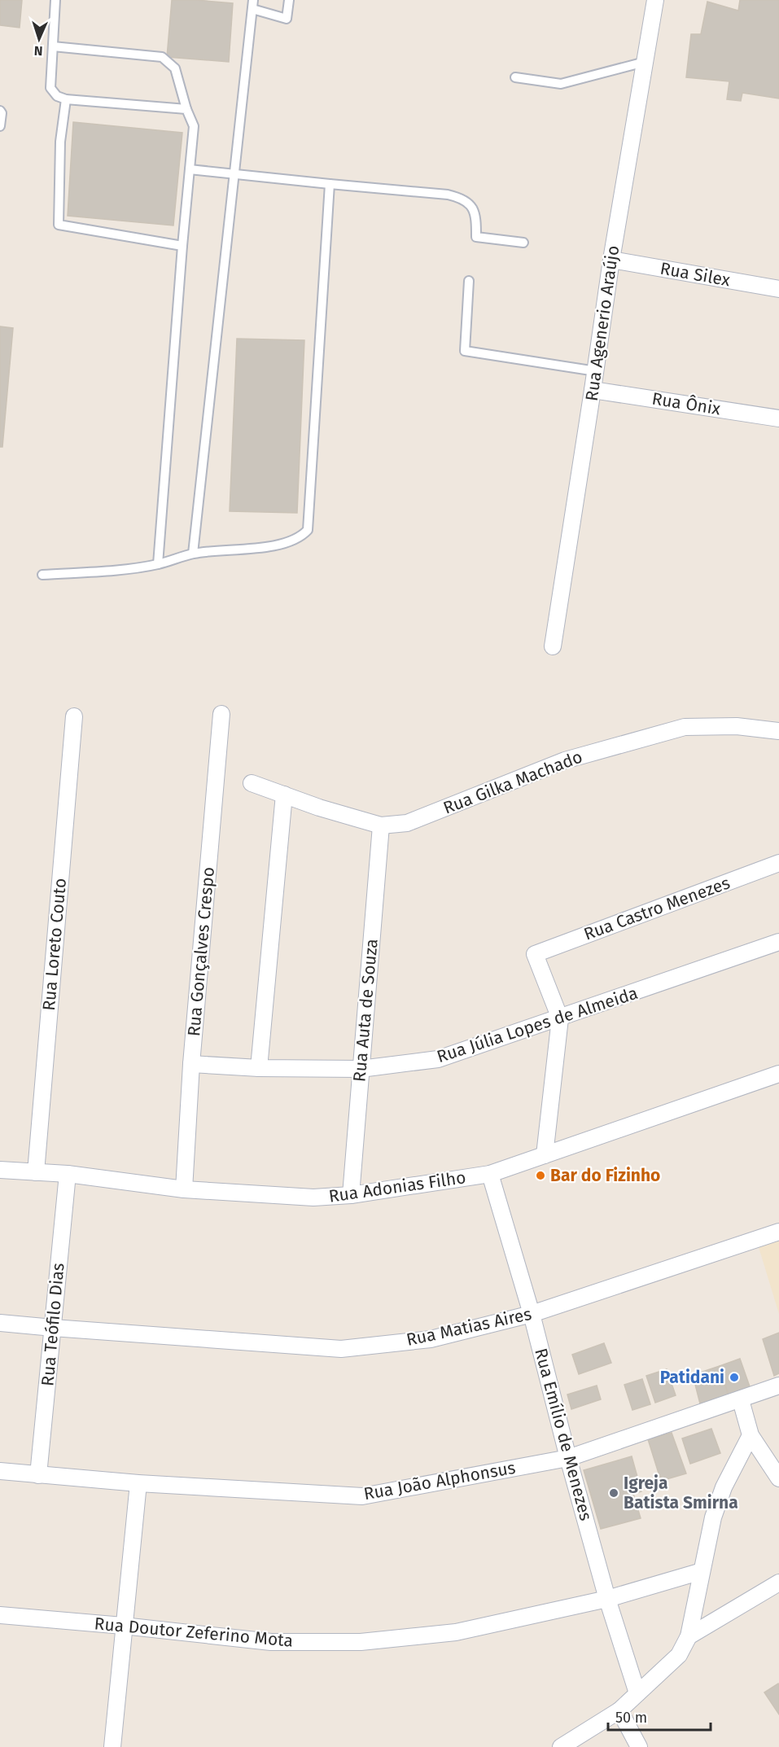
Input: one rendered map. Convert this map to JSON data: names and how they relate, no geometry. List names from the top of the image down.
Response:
{
  "streets": {
    "street": [
      "Rua Silex",
      "Rua Agenerio Araújo",
      "Rua Ônix",
      "Rua Gilka Machado",
      "Rua Castro Menezes",
      "Rua Loreto Couto",
      "Rua Gonçalves Crespo",
      "Rua Auta de Souza",
      "Rua Júlia Lopes de Almeida",
      "Rua Adonias Filho",
      "Rua Teófilo Dias",
      "Rua Matias Aires",
      "Rua Emílio de Menezes",
      "Rua João Alphonsus",
      "Rua Doutor Zeferino Mota"
    ]
  },
  "crossings": [
    ["Rua Silex", "Rua Agenerio Araújo"],
    ["Rua Agenerio Araújo", "Rua Ônix"],
    ["Rua Gilka Machado", "Rua Auta de Souza"],
    ["Rua Castro Menezes", "Rua Júlia Lopes de Almeida"],
    ["Rua Loreto Couto", "Rua Adonias Filho"],
    ["Rua Gonçalves Crespo", "Rua Júlia Lopes de Almeida"],
    ["Rua Gonçalves Crespo", "Rua Adonias Filho"],
    ["Rua Auta de Souza", "Rua Júlia Lopes de Almeida"],
    ["Rua Auta de Souza", "Rua Adonias Filho"],
    ["Rua Adonias Filho", "Rua Teófilo Dias"],
    ["Rua Adonias Filho", "Rua Emílio de Menezes"],
    ["Rua Teófilo Dias", "Rua Matias Aires"],
    ["Rua Teófilo Dias", "Rua João Alphonsus"],
    ["Rua Matias Aires", "Rua Emílio de Menezes"],
    ["Rua Emílio de Menezes", "Rua João Alphonsus"],
    ["Rua Emílio de Menezes", "Rua Doutor Zeferino Mota"]
  ],
  "places": ["Bar do Fizinho", "Patidani", "Igreja Batista Smirna"],
  "scale_bar": "50 m",
  "north": "bottom"
}
